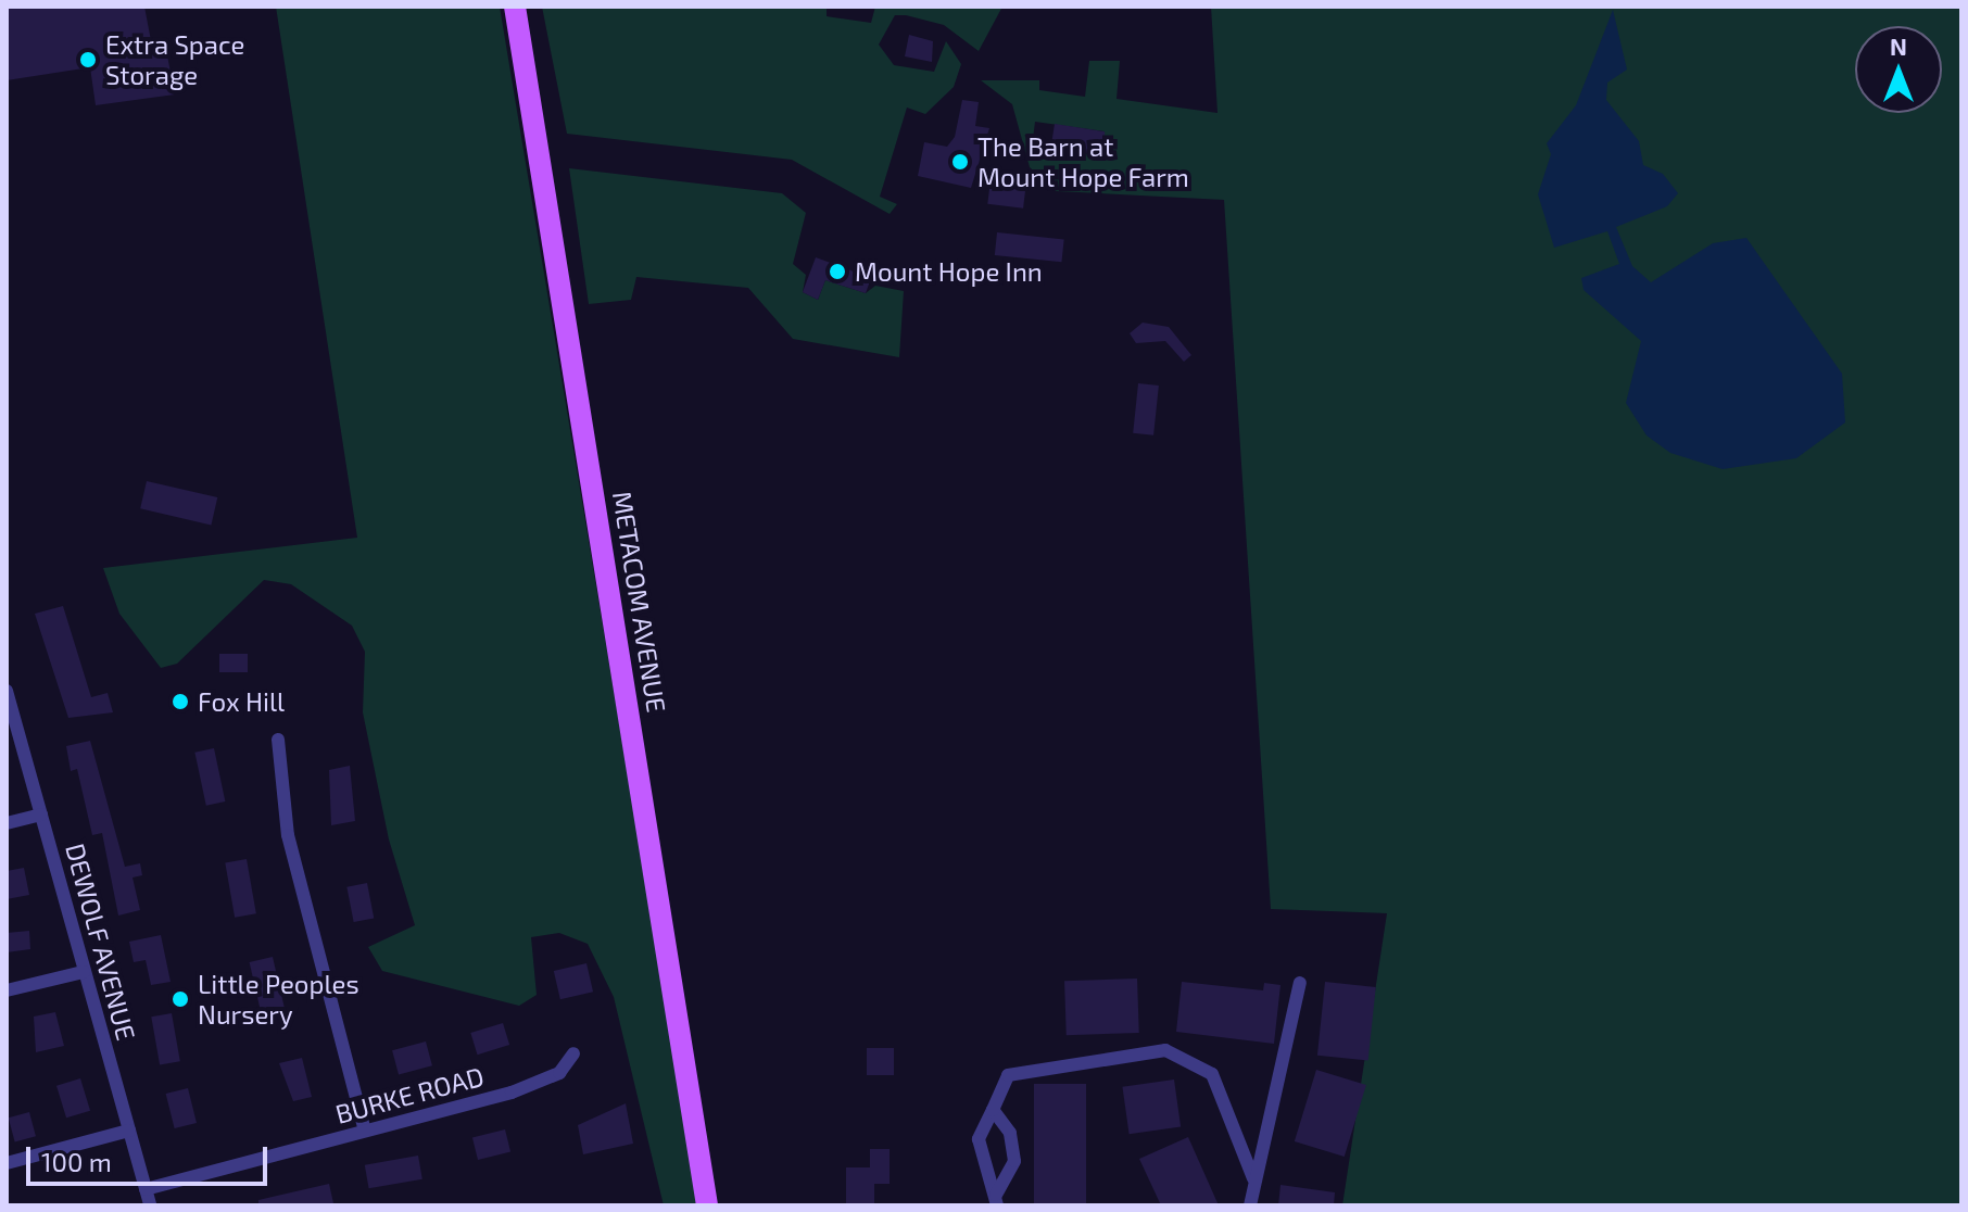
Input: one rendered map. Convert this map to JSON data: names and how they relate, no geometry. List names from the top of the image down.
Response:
{
  "streets": {
    "main road": ["METACOM AVENUE"],
    "street": ["DEWOLF AVENUE", "BURKE ROAD"]
  },
  "crossings": [
    ["DEWOLF AVENUE", "BURKE ROAD"]
  ],
  "places": [
    "Extra Space Storage",
    "The Barn at Mount Hope Farm",
    "Mount Hope Inn",
    "Fox Hill",
    "Little Peoples Nursery"
  ],
  "scale_bar": "100 m",
  "north": "top"
}
